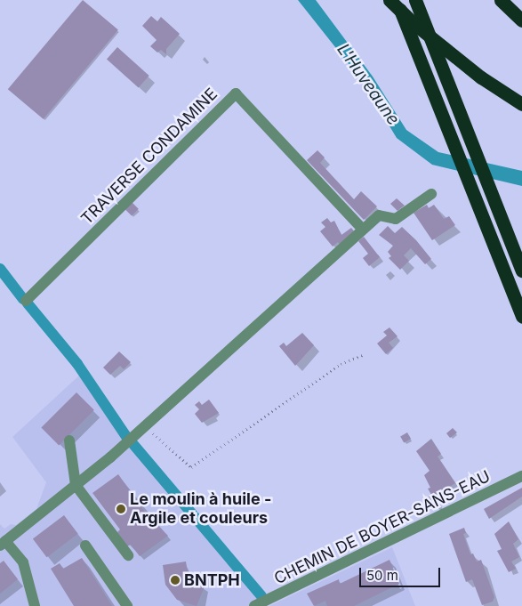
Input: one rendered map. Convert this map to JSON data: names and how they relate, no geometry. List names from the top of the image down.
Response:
{
  "streets": {
    "street": ["TRAVERSE CONDAMINE", "CHEMIN DE BOYER-SANS-EAU"]
  },
  "water": ["L'Huveaune"],
  "places": ["Le moulin à huile - Argile et couleurs", "BNTPH"],
  "scale_bar": "50 m"
}
